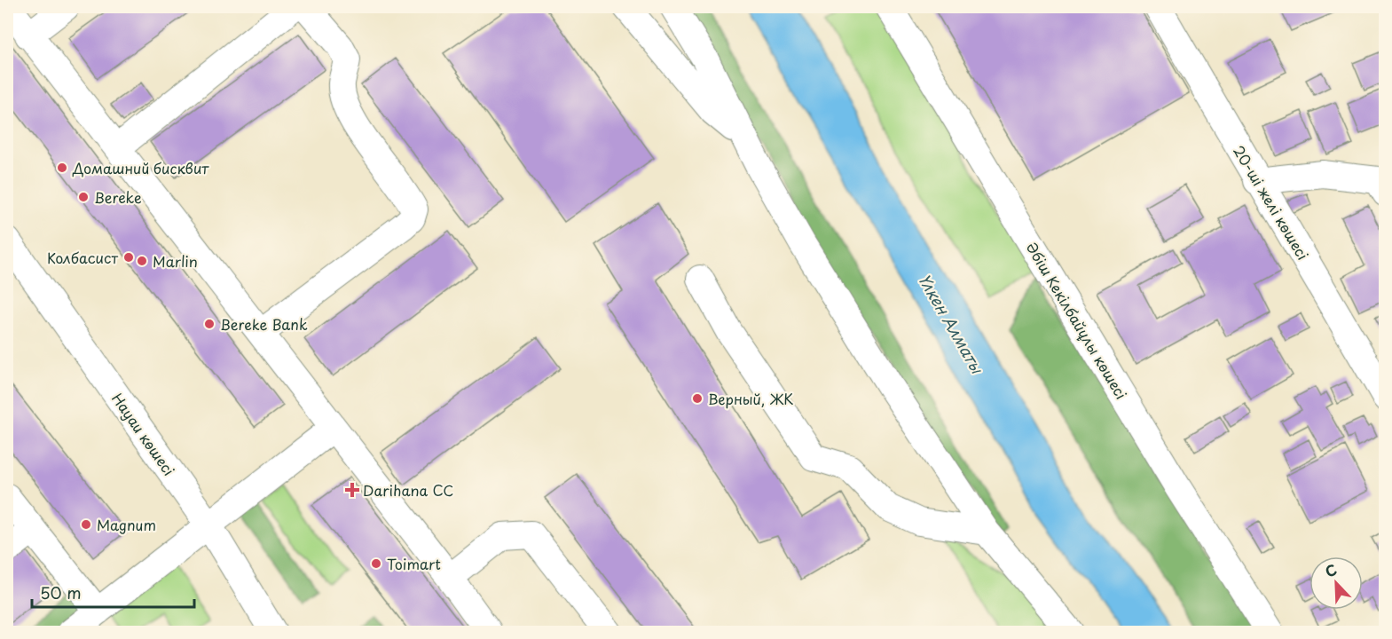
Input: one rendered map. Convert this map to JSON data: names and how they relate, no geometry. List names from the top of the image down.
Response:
{
  "streets": {
    "street": ["20-ші желі көшесі", "Әбіш Кекілбайұлы көшесі", "Науаи көшесі"]
  },
  "water": ["Үлкен Алматы"],
  "places": {
    "other": [
      "Домашний бисквит",
      "Bereke",
      "Колбасист",
      "Marlin",
      "Bereke Bank",
      "Верный, ЖК",
      "Magnum",
      "Toimart"
    ],
    "health": ["Darihana CC"]
  },
  "scale_bar": "50 m",
  "north": "top left"
}
